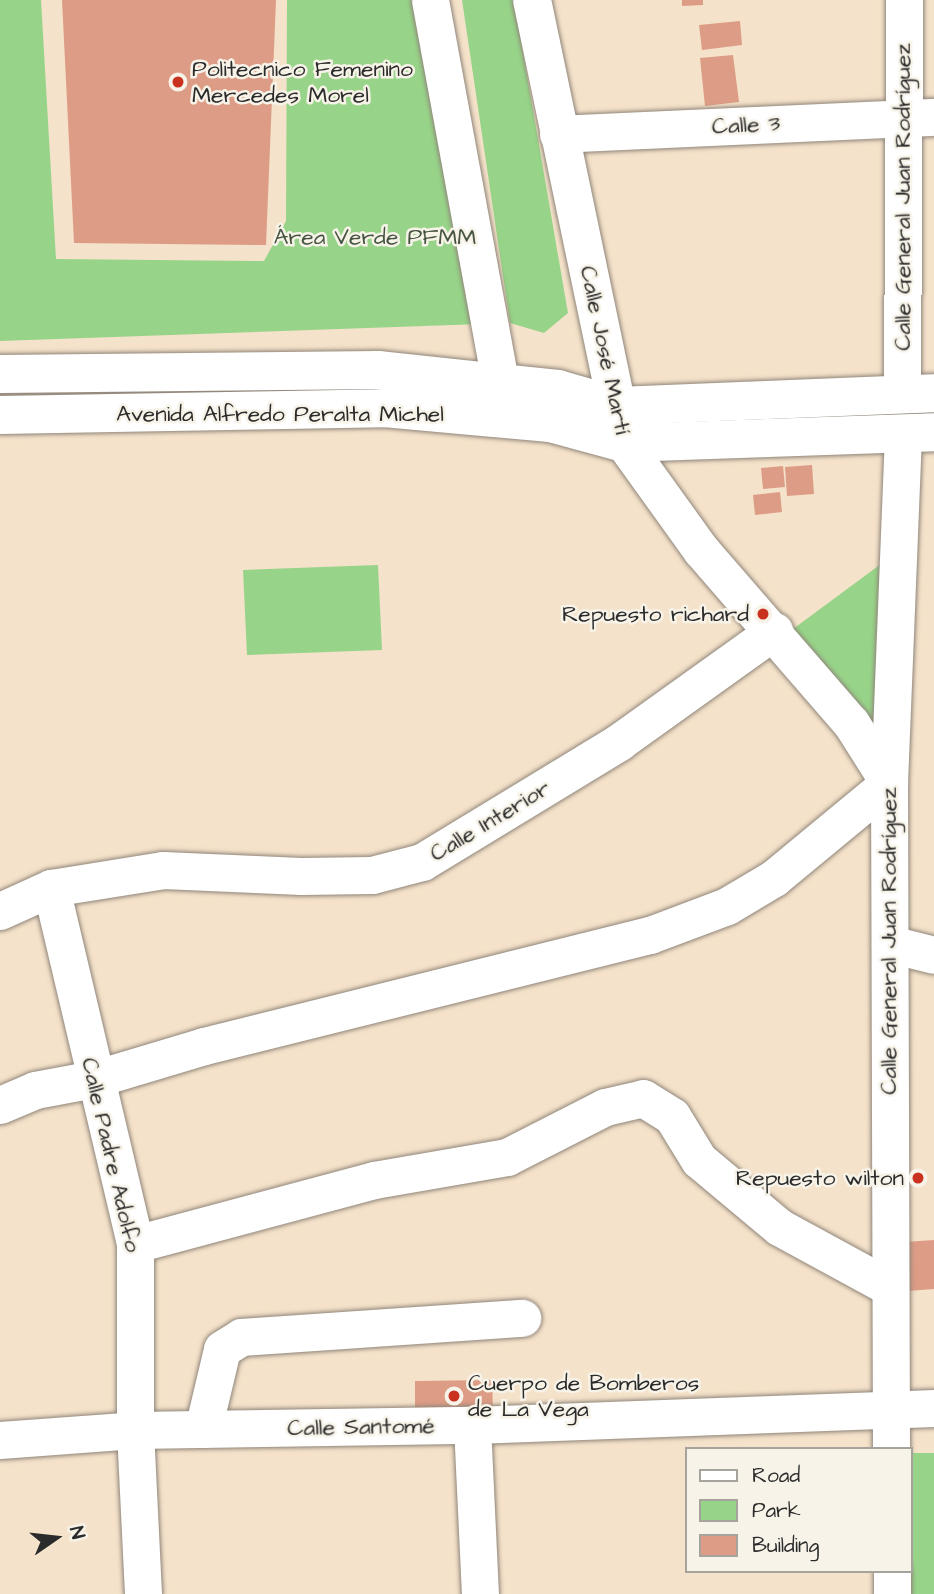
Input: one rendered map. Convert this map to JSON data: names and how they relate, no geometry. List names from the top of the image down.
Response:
{
  "streets": {
    "main road": ["Calle José Martí", "Avenida Alfredo Peralta Michel"],
    "street": [
      "Calle 3",
      "Calle General Juan Rodríguez",
      "Calle Interior",
      "Calle Padre Adolfo",
      "Calle Santomé"
    ]
  },
  "crossings": [
    ["Calle 3", "Calle General Juan Rodríguez"],
    ["Calle 3", "Calle José Martí"],
    ["Calle General Juan Rodríguez", "Calle José Martí"],
    ["Calle General Juan Rodríguez", "Avenida Alfredo Peralta Michel"],
    ["Calle General Juan Rodríguez", "Calle Santomé"],
    ["Calle José Martí", "Avenida Alfredo Peralta Michel"],
    ["Calle José Martí", "Calle Interior"],
    ["Calle Interior", "Calle Padre Adolfo"],
    ["Calle Padre Adolfo", "Calle Santomé"]
  ],
  "parks": ["Área Verde PFMM"],
  "places": [
    "Politecnico Femenino Mercedes Morel",
    "Repuesto richard",
    "Repuesto wilton",
    "Cuerpo de Bomberos de La Vega"
  ],
  "legend": ["Road", "Park", "Building"],
  "north": "right"
}
